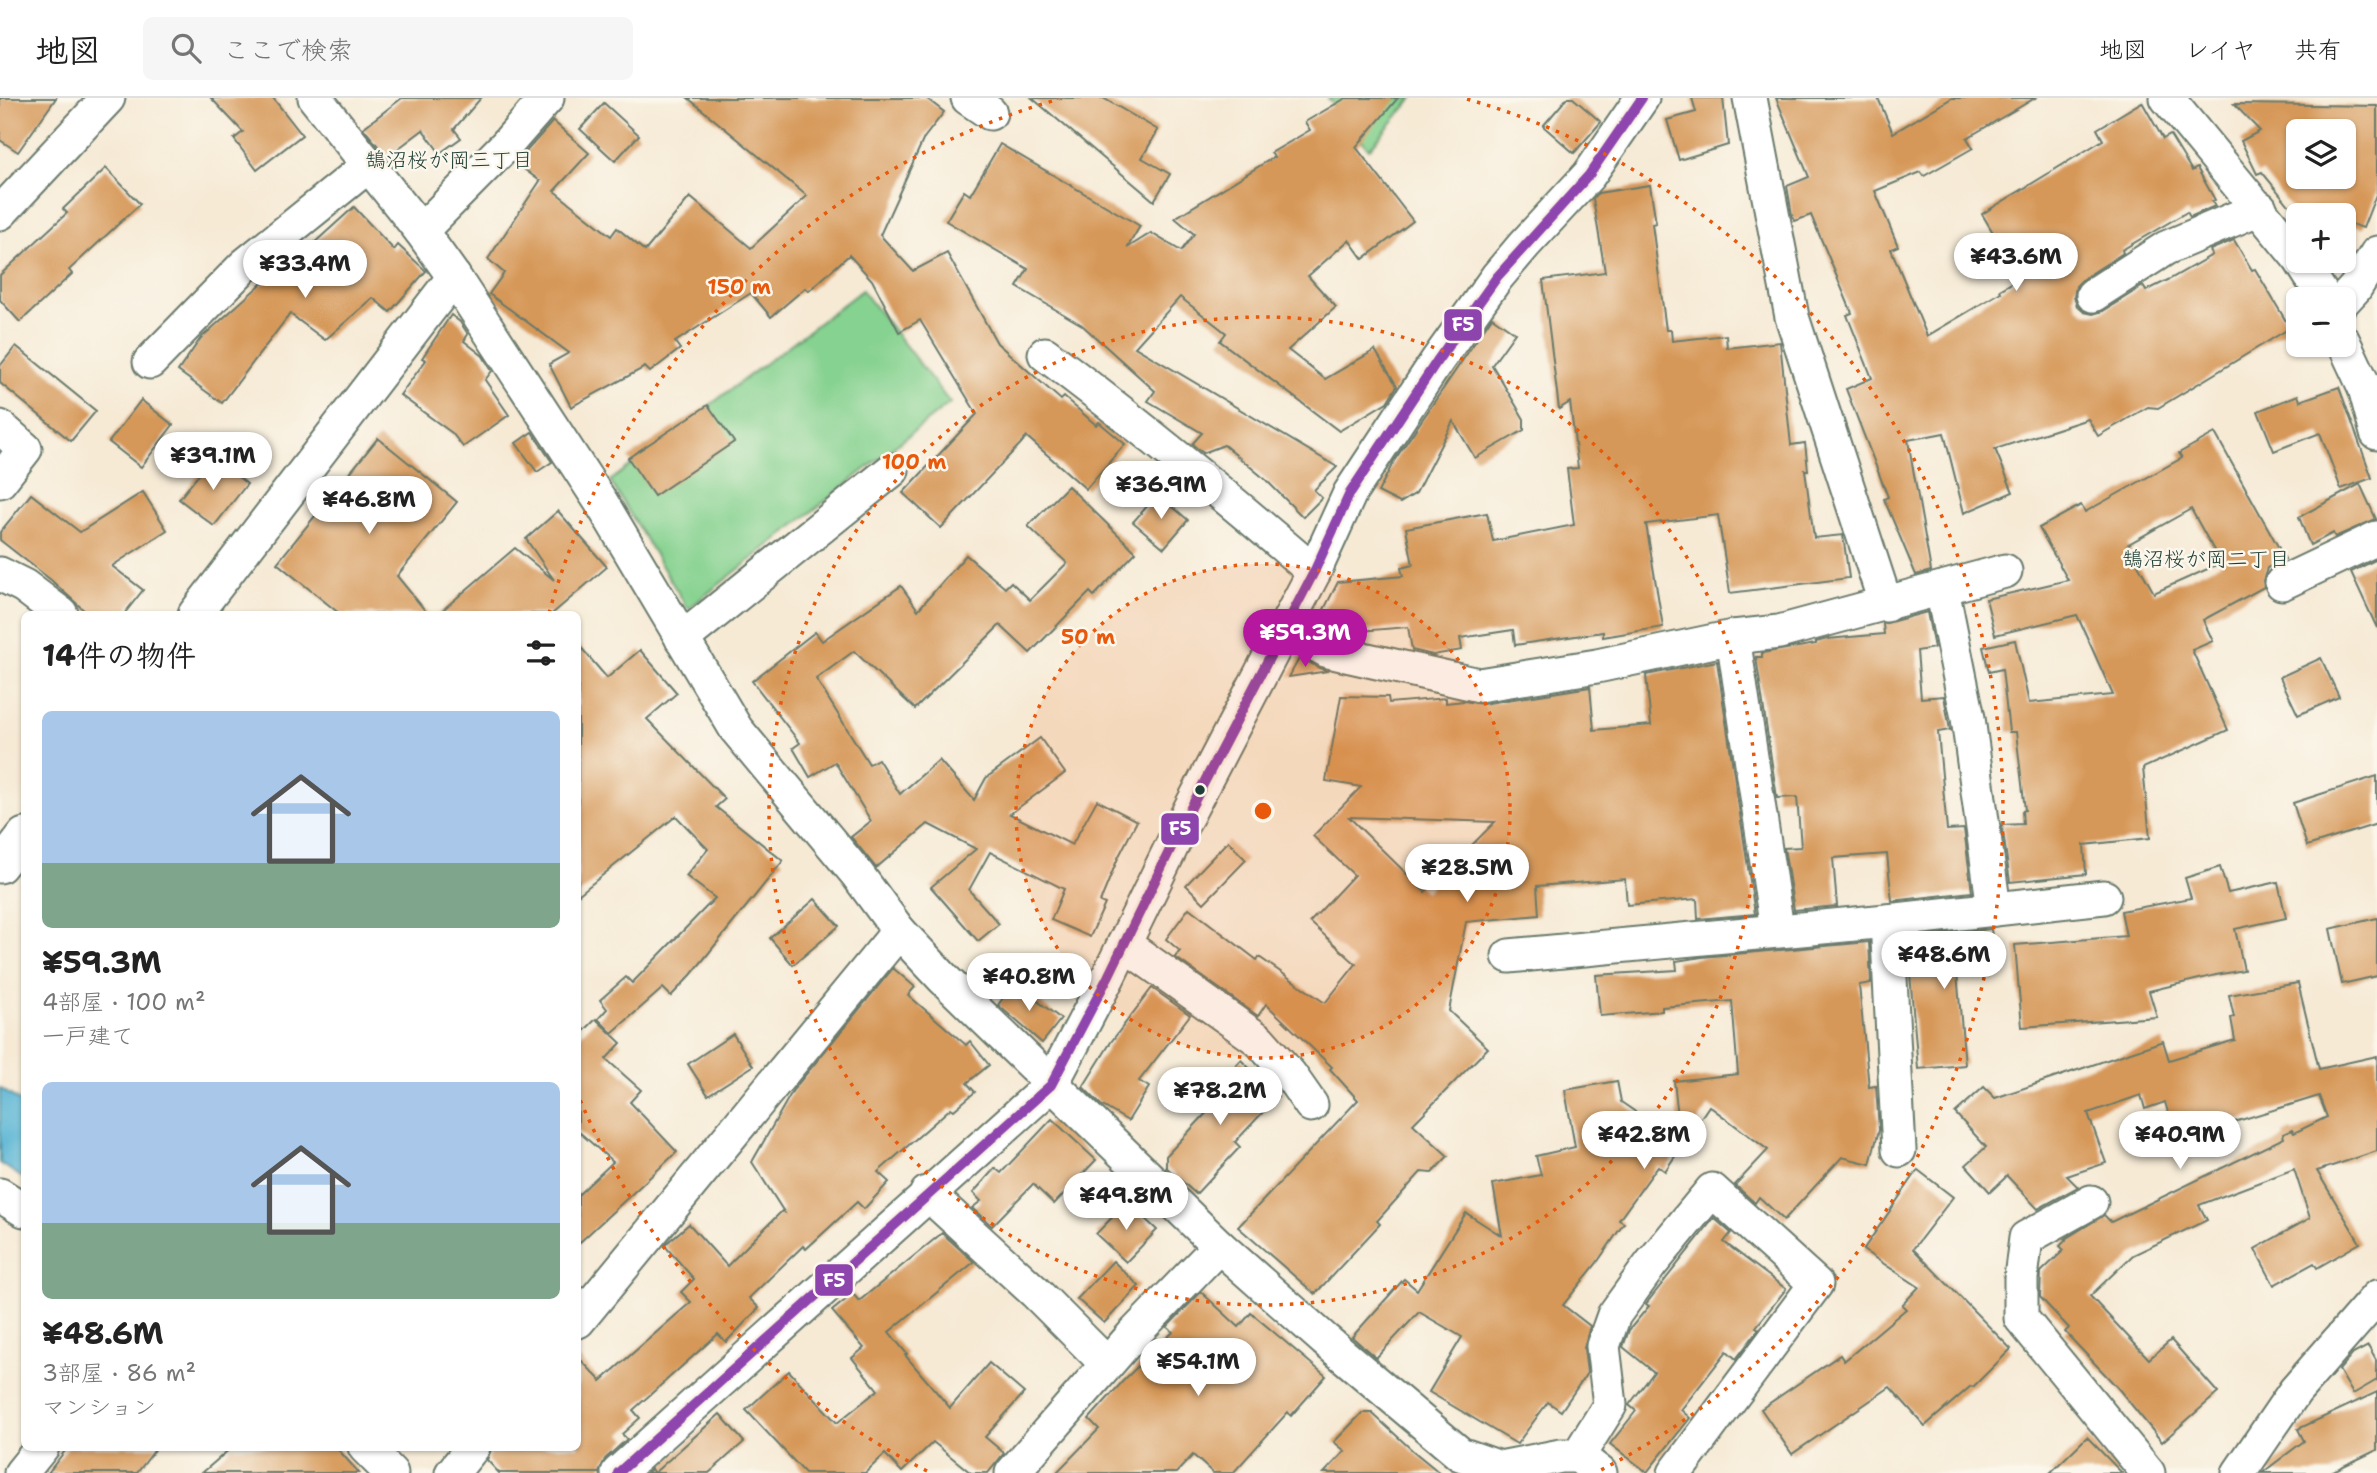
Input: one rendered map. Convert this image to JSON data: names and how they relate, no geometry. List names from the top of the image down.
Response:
{
  "districts": ["鵠沼桜が岡三丁目", "鵠沼桜が岡二丁目"],
  "lines": ["transit line F5"],
  "page": {
    "header": "地図",
    "search": "ここで検索",
    "nav": ["地図", "レイヤ", "共有"],
    "map_buttons": ["+", "−"],
    "price": [
      "¥43.6M",
      "¥33.4M",
      "¥39.1M",
      "¥36.9M",
      "¥46.8M",
      "¥59.3M",
      "¥28.5M",
      "¥48.6M",
      "¥40.8M",
      "¥78.2M",
      "¥42.8M",
      "¥40.9M",
      "¥49.8M",
      "¥54.1M"
    ],
    "heading": "14件の物件",
    "list": [
      {
        "name": "¥59.3M",
        "note": "4部屋 · 100 m² · 一戸建て"
      },
      {
        "name": "¥48.6M",
        "note": "3部屋 · 86 m² · マンション"
      }
    ]
  },
  "rings": ["150 m", "100 m", "50 m"]
}
